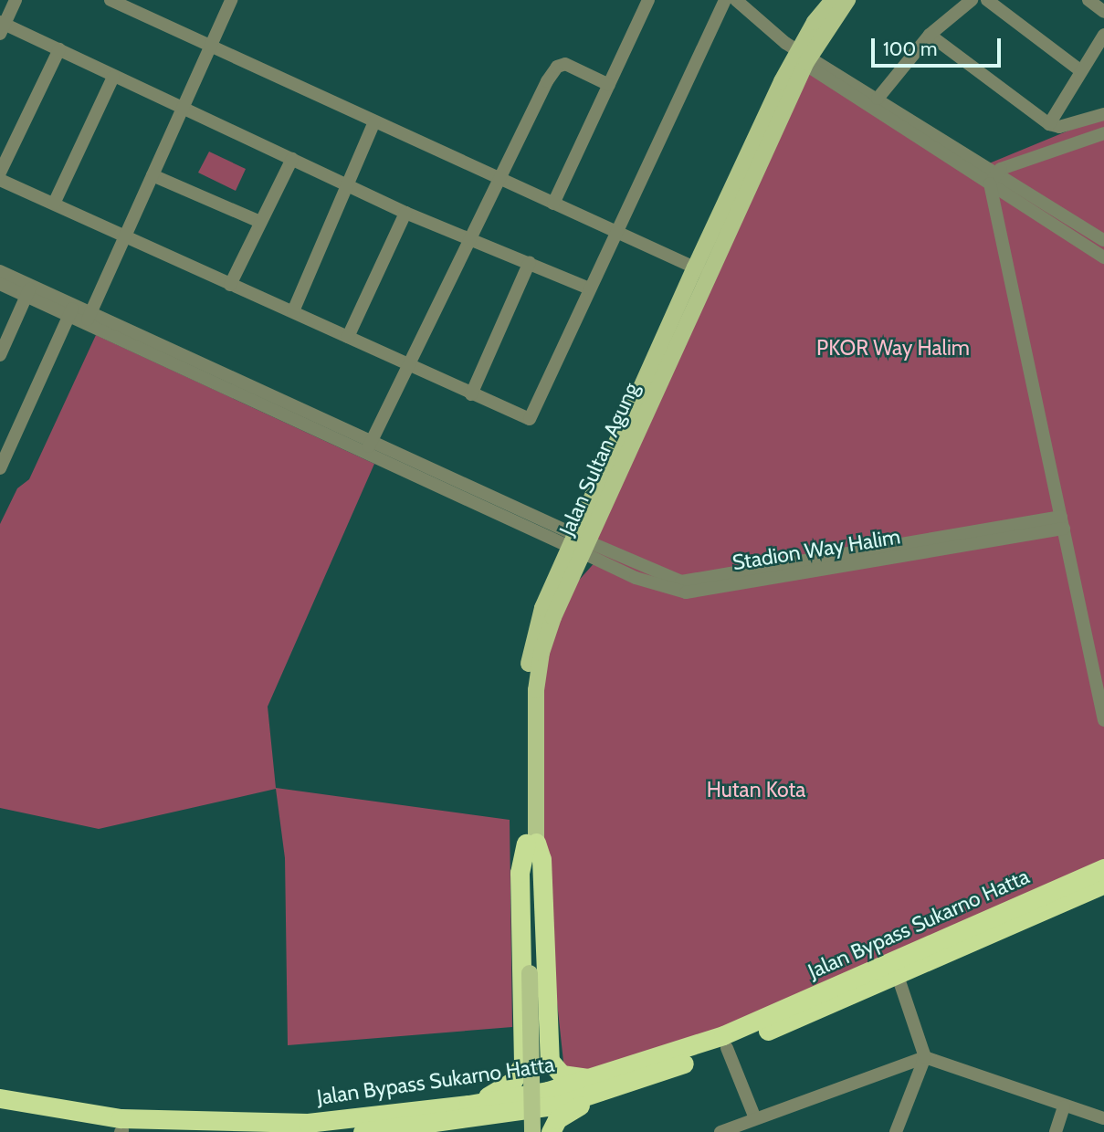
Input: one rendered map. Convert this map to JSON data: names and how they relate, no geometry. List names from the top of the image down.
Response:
{
  "streets": {
    "highway": ["Jalan Bypass Sukarno Hatta"],
    "main road": ["Jalan Sultan Agung"],
    "street": ["Stadion Way Halim"]
  },
  "crossings": [
    ["Jalan Sultan Agung", "Stadion Way Halim"]
  ],
  "parks": ["PKOR Way Halim", "Hutan Kota"],
  "scale_bar": "100 m"
}
